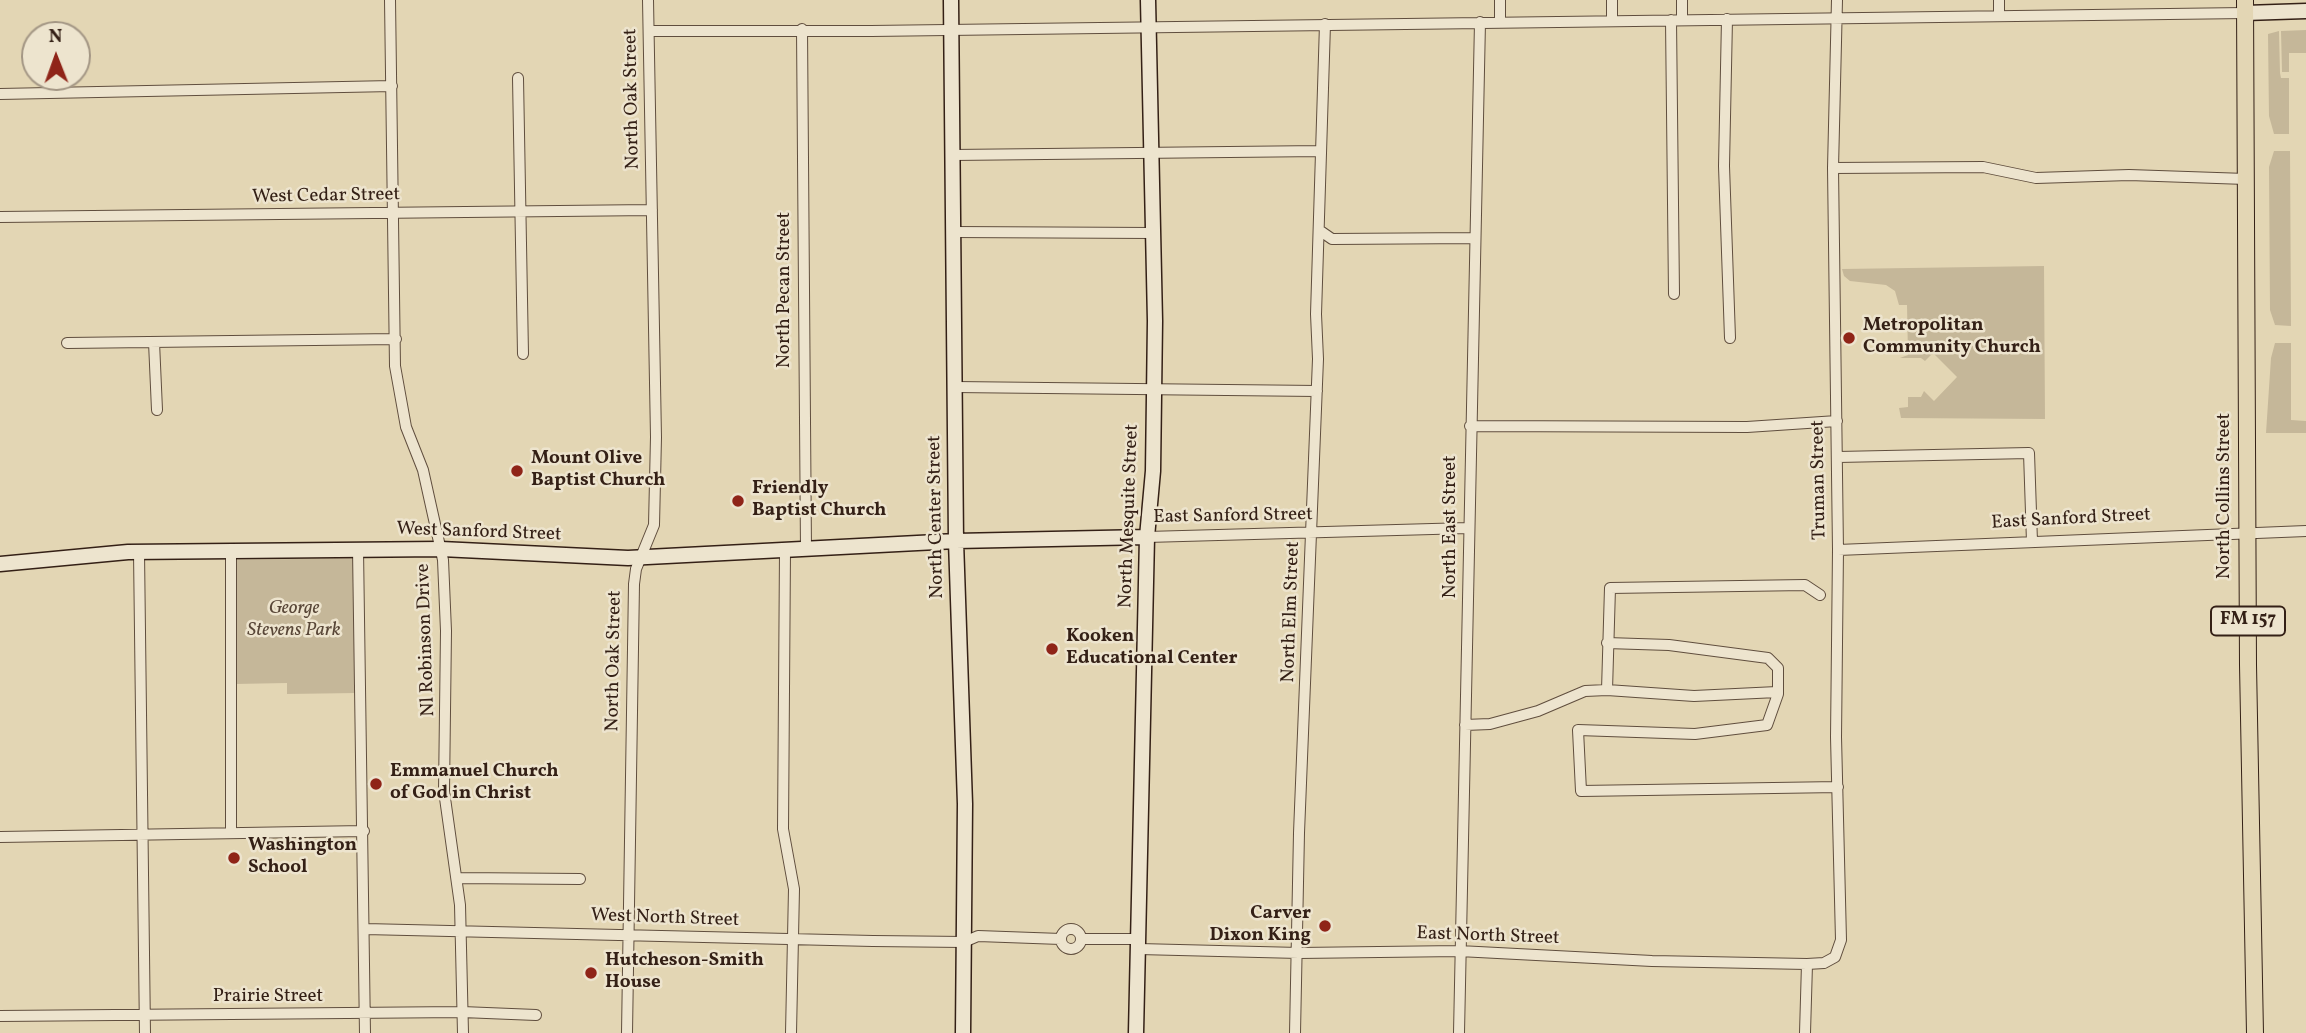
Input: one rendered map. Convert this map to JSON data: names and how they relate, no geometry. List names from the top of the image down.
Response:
{
  "streets": {
    "main road": [
      "North Collins Street",
      "North Mesquite Street",
      "North Center Street",
      "East Sanford Street",
      "West Sanford Street",
      "FM 157"
    ],
    "street": [
      "North Oak Street",
      "West Cedar Street",
      "North Pecan Street",
      "Truman Street",
      "North East Street",
      "North Elm Street",
      "Nl Robinson Drive",
      "West North Street",
      "East North Street",
      "Prairie Street"
    ]
  },
  "crossings": [
    ["North Oak Street", "West Cedar Street"],
    ["North Oak Street", "West Sanford Street"],
    ["North Oak Street", "West North Street"],
    ["West Cedar Street", "Nl Robinson Drive"],
    ["North Pecan Street", "West Sanford Street"],
    ["Truman Street", "East Sanford Street"],
    ["Truman Street", "East North Street"],
    ["North Collins Street", "East Sanford Street"],
    ["North Mesquite Street", "East Sanford Street"],
    ["North Mesquite Street", "East North Street"],
    ["North Center Street", "East Sanford Street"],
    ["North Center Street", "West Sanford Street"],
    ["North Center Street", "West North Street"],
    ["North Center Street", "East North Street"],
    ["East Sanford Street", "North East Street"],
    ["East Sanford Street", "West Sanford Street"],
    ["East Sanford Street", "North Elm Street"],
    ["North East Street", "East North Street"],
    ["West Sanford Street", "Nl Robinson Drive"],
    ["North Elm Street", "East North Street"],
    ["Nl Robinson Drive", "West North Street"],
    ["Nl Robinson Drive", "Prairie Street"],
    ["West North Street", "East North Street"]
  ],
  "parks": ["George Stevens Park"],
  "places": [
    "Metropolitan Community Church",
    "Mount Olive Baptist Church",
    "Friendly Baptist Church",
    "Kooken Educational Center",
    "Emmanuel Church of God in Christ",
    "Washington School",
    "Carver Dixon King",
    "Hutcheson-Smith House"
  ],
  "north": "top"
}
